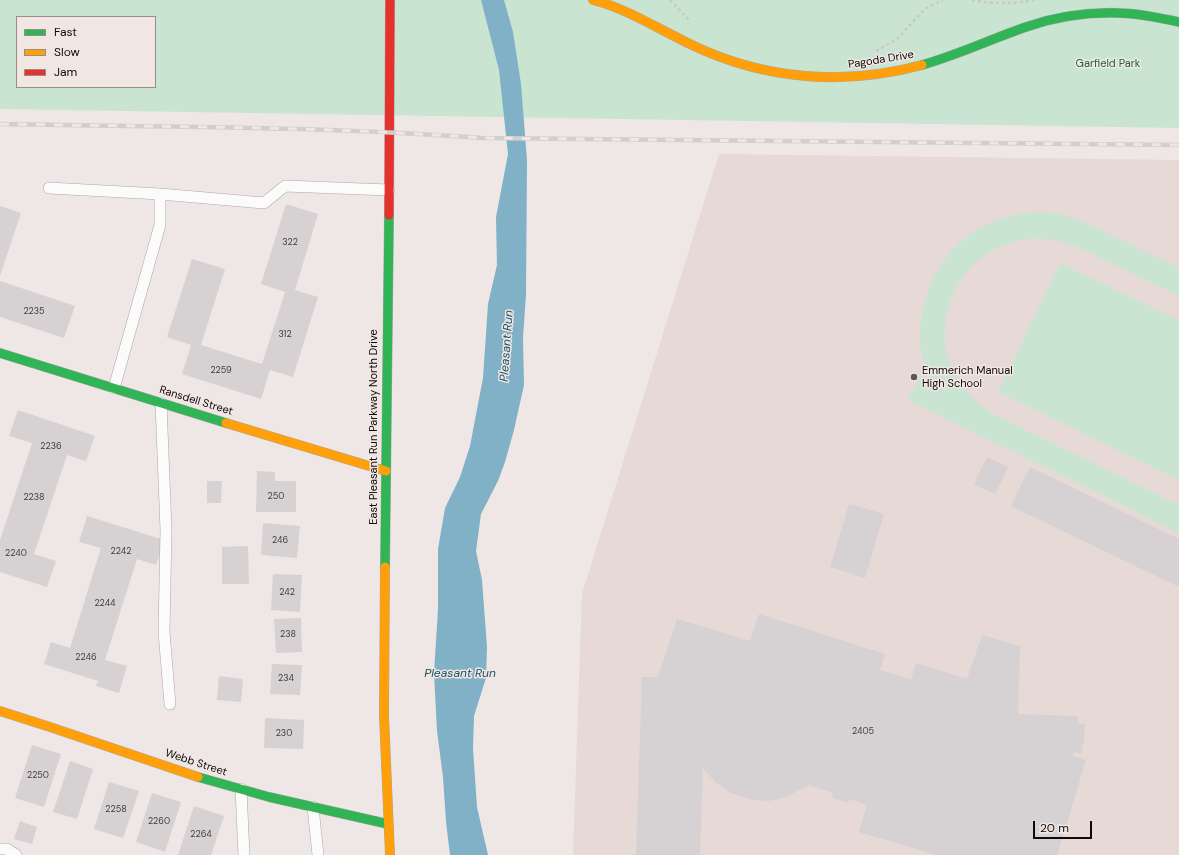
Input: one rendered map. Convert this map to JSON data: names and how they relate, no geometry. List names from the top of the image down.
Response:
{
  "streets": {
    "street": [
      "Pagoda Drive",
      "Ransdell Street",
      "East Pleasant Run Parkway North Drive",
      "Webb Street"
    ]
  },
  "crossings": [
    ["Ransdell Street", "East Pleasant Run Parkway North Drive"],
    ["East Pleasant Run Parkway North Drive", "Webb Street"]
  ],
  "water": ["Pleasant Run"],
  "parks": ["Garfield Park"],
  "places": ["Emmerich Manual High School"],
  "house_numbers": [
    "322",
    "2235",
    "312",
    "2259",
    "2236",
    "250",
    "2238",
    "246",
    "2242",
    "2240",
    "242",
    "2244",
    "238",
    "2246",
    "234",
    "2405",
    "230",
    "2250",
    "2258",
    "2260",
    "2264"
  ],
  "legend": ["Fast", "Slow", "Jam"],
  "scale_bar": "20 m"
}
